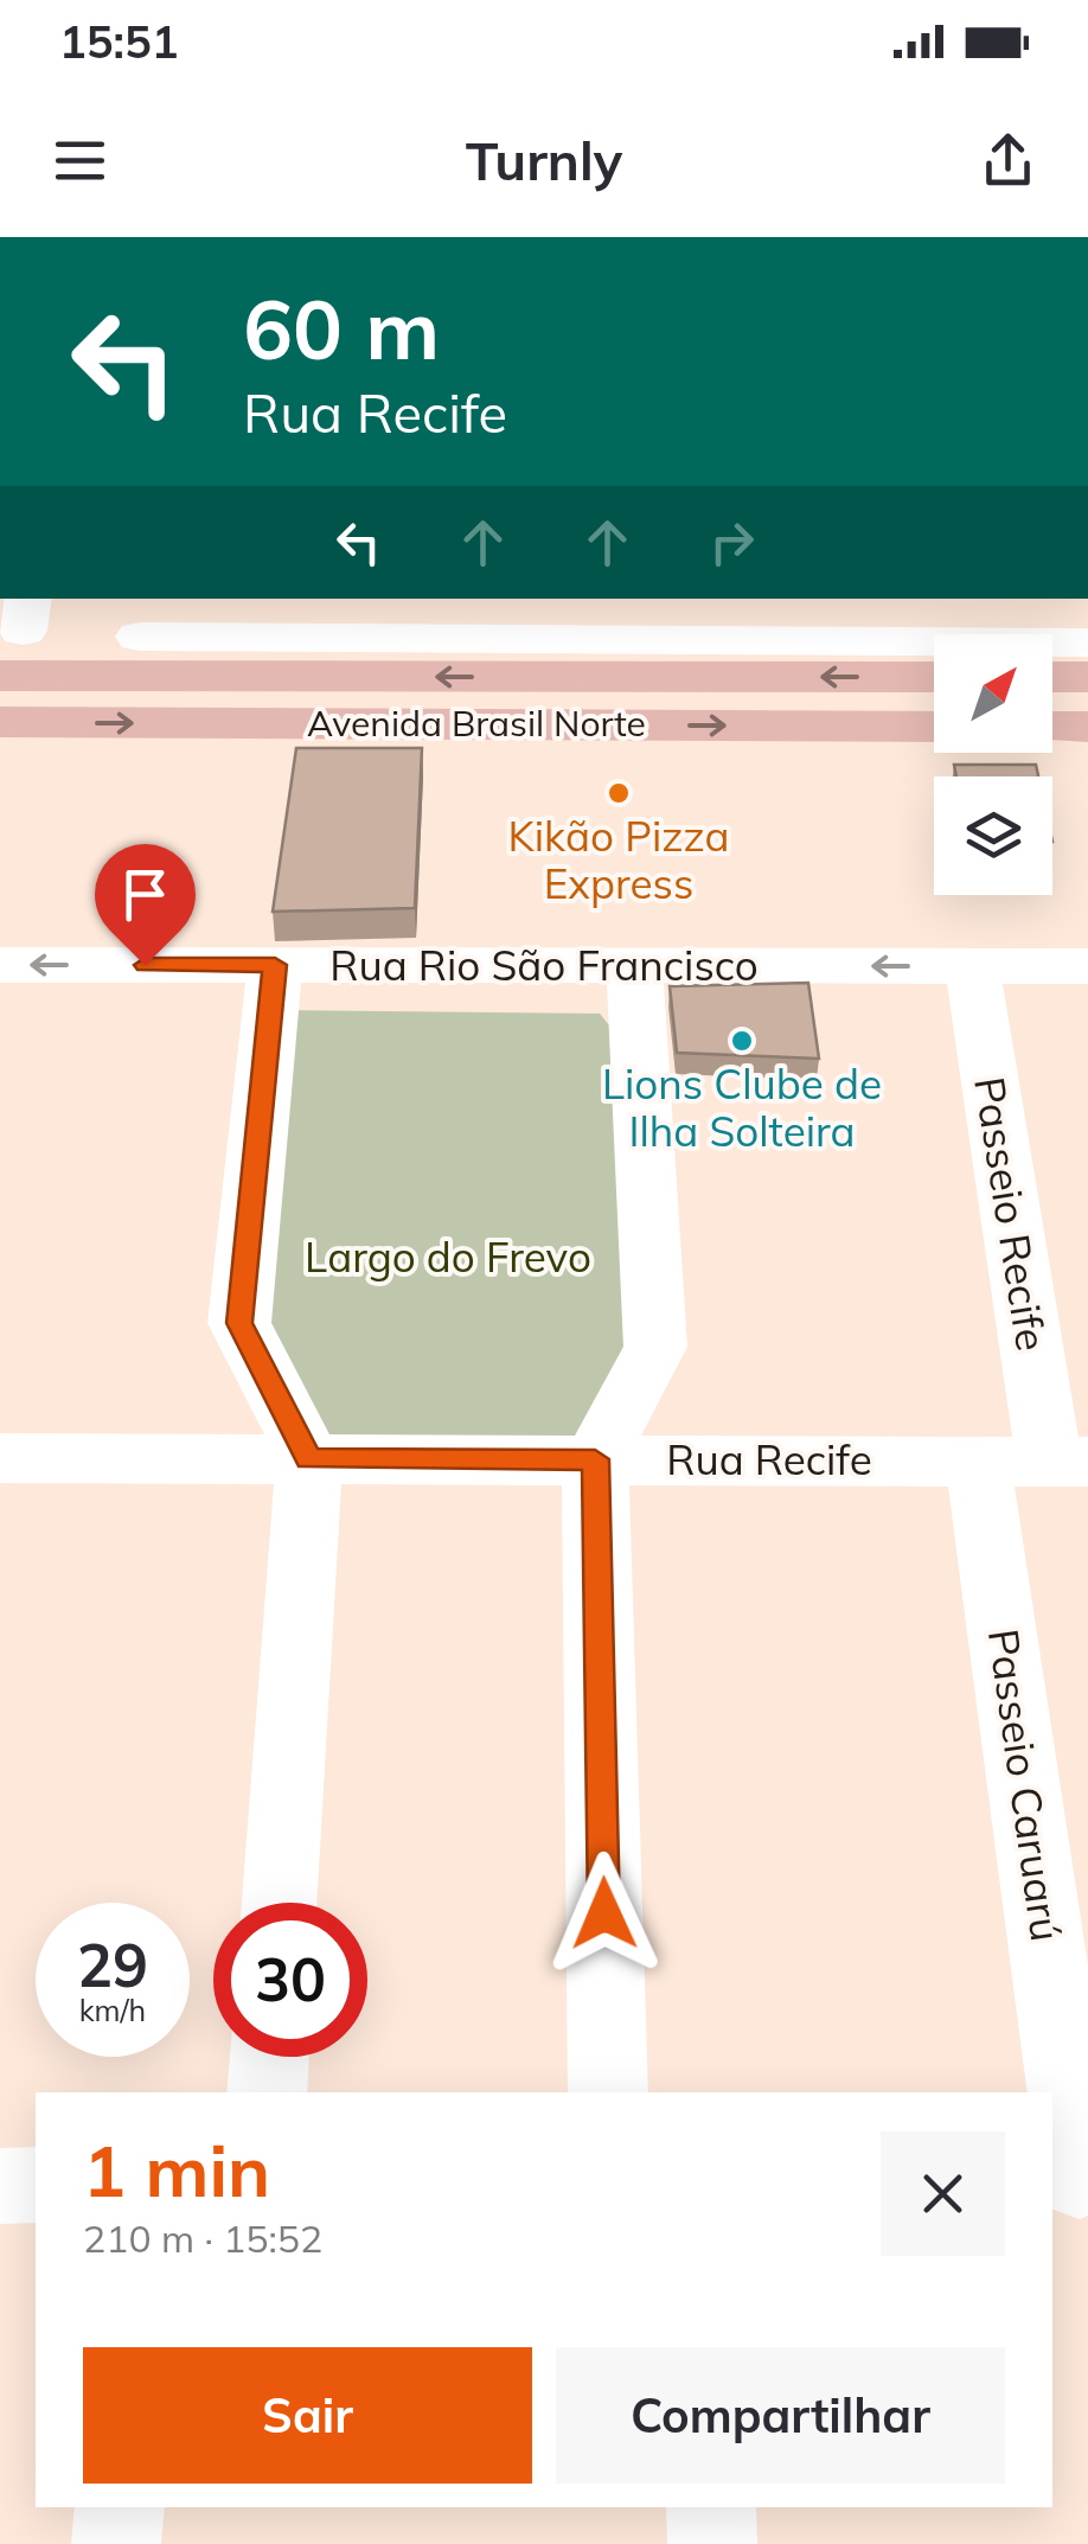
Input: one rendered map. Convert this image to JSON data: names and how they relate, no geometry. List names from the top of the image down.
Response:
{
  "streets": {
    "main road": ["Avenida Brasil Norte"],
    "street": [
      "Rua Rio São Francisco",
      "Passeio Recife",
      "Rua Recife",
      "Passeio Caruarú"
    ]
  },
  "crossings": [
    ["Rua Rio São Francisco", "Passeio Recife"],
    ["Passeio Recife", "Rua Recife"],
    ["Passeio Recife", "Passeio Caruarú"],
    ["Rua Recife", "Passeio Caruarú"]
  ],
  "parks": ["Largo do Frevo"],
  "places": ["Kikão Pizza Express", "Lions Clube de Ilha Solteira"],
  "north": "top right",
  "page": {
    "status": "15:51",
    "header": "Turnly",
    "turn": ["60 m", "Rua Recife"],
    "speed": "29 km/h",
    "limit": "30",
    "heading": ["1 min", "210 m · 15:52"],
    "buttons": ["Sair", "Compartilhar"]
  }
}
